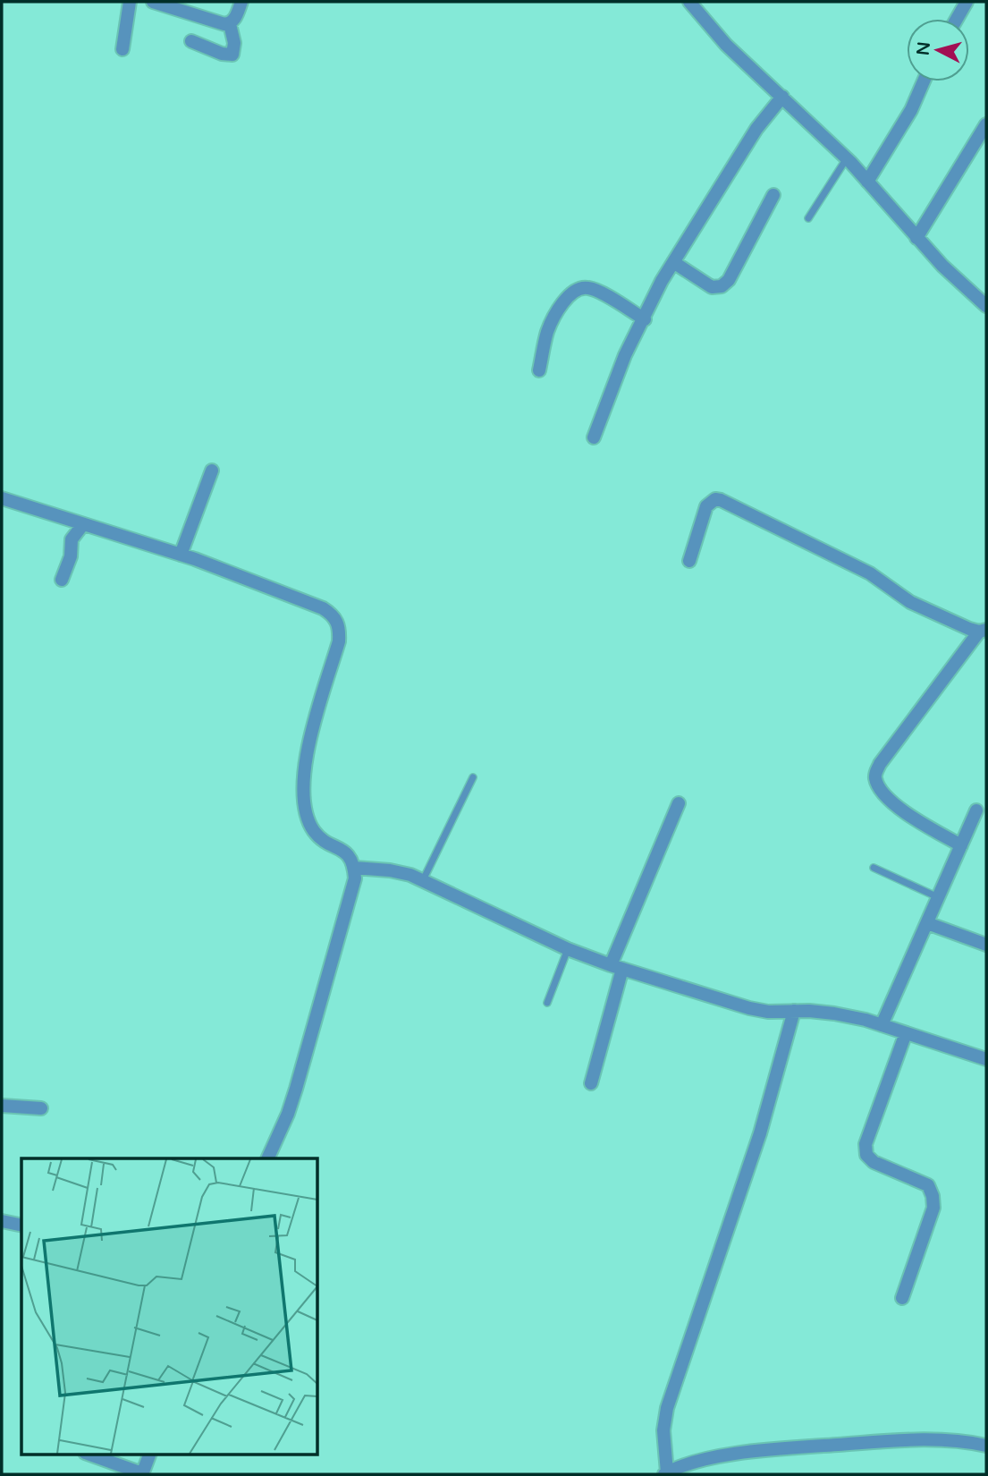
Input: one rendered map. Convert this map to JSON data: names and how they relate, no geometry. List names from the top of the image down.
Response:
{
  "north": "left"
}
